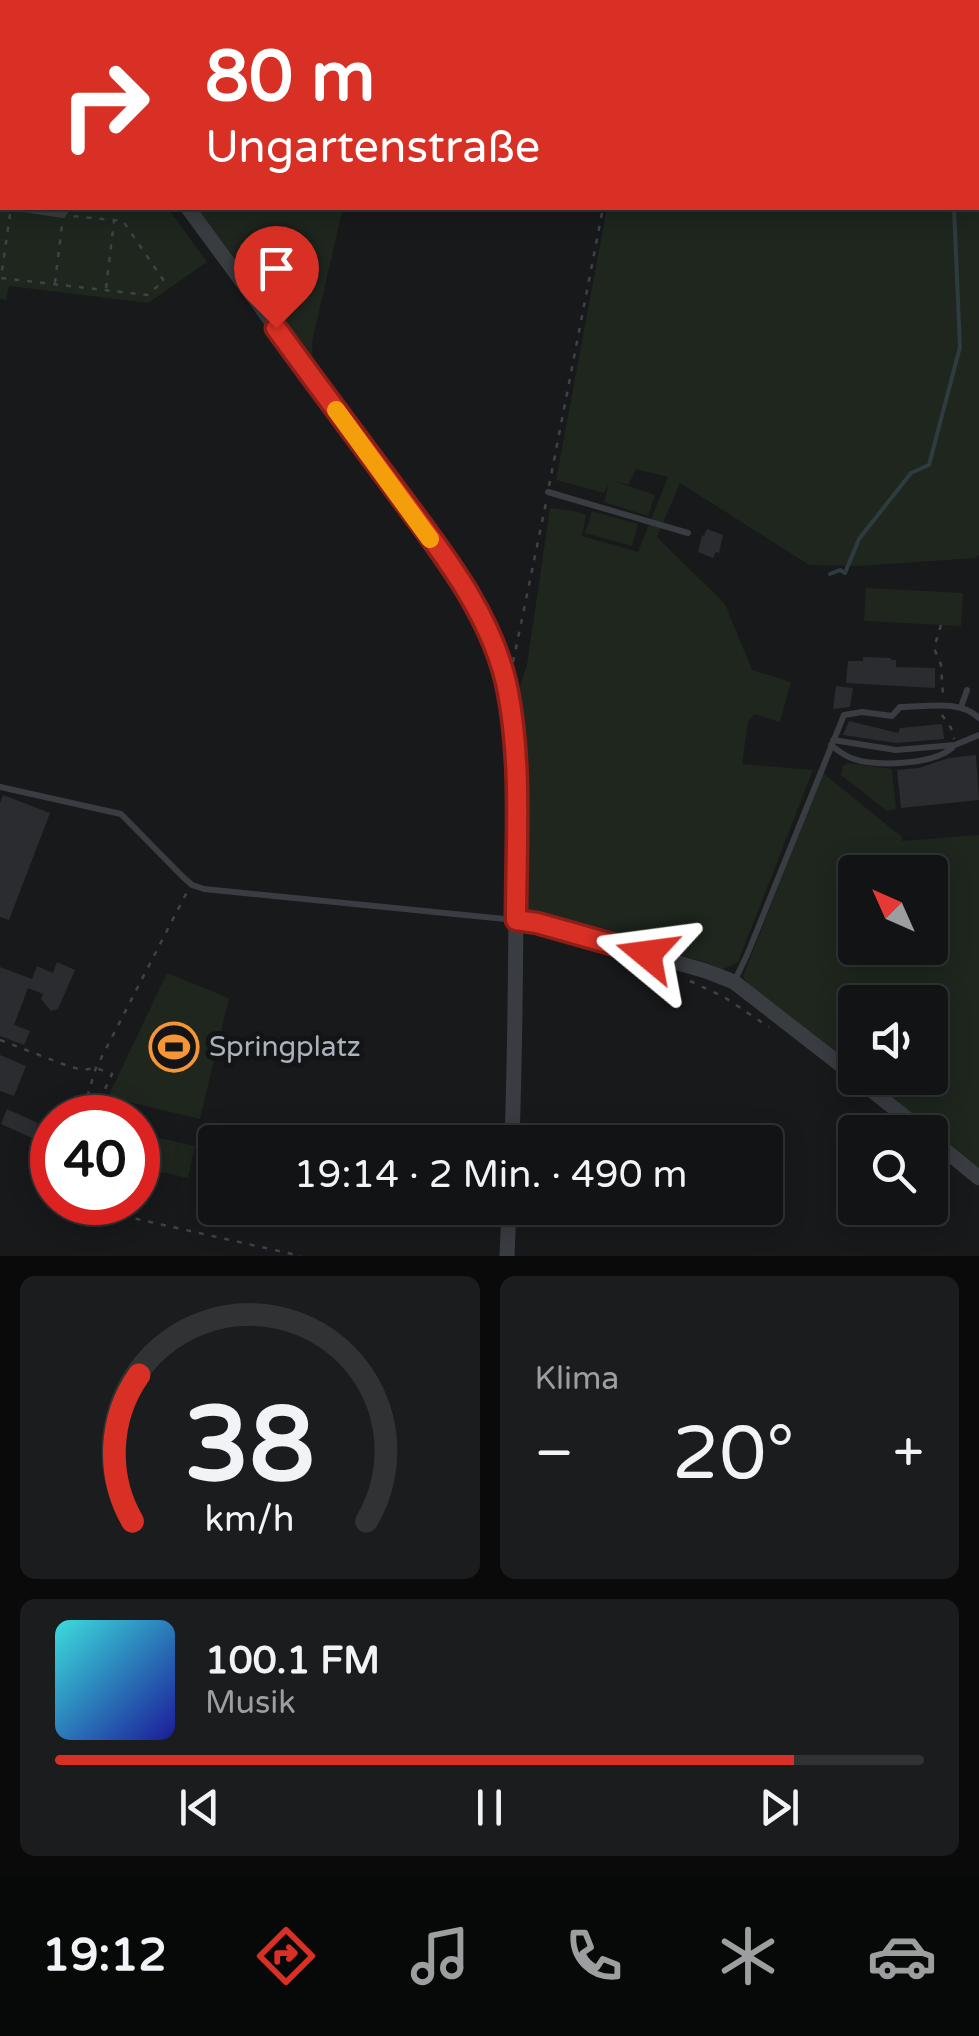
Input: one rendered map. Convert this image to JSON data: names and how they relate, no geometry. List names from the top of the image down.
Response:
{
  "places": {
    "sports": ["Springplatz"]
  },
  "north": "top left",
  "page": {
    "turn": ["80 m", "Ungartenstraße"],
    "limit": "40",
    "trip": "19:14 · 2 Min. · 490 m",
    "tile": "Klima",
    "heat": ["−", "20°", "+"],
    "song": ["100.1 FM", "Musik"],
    "tabs": "19:12",
    "gauge": ["38", "km/h"]
  }
}
